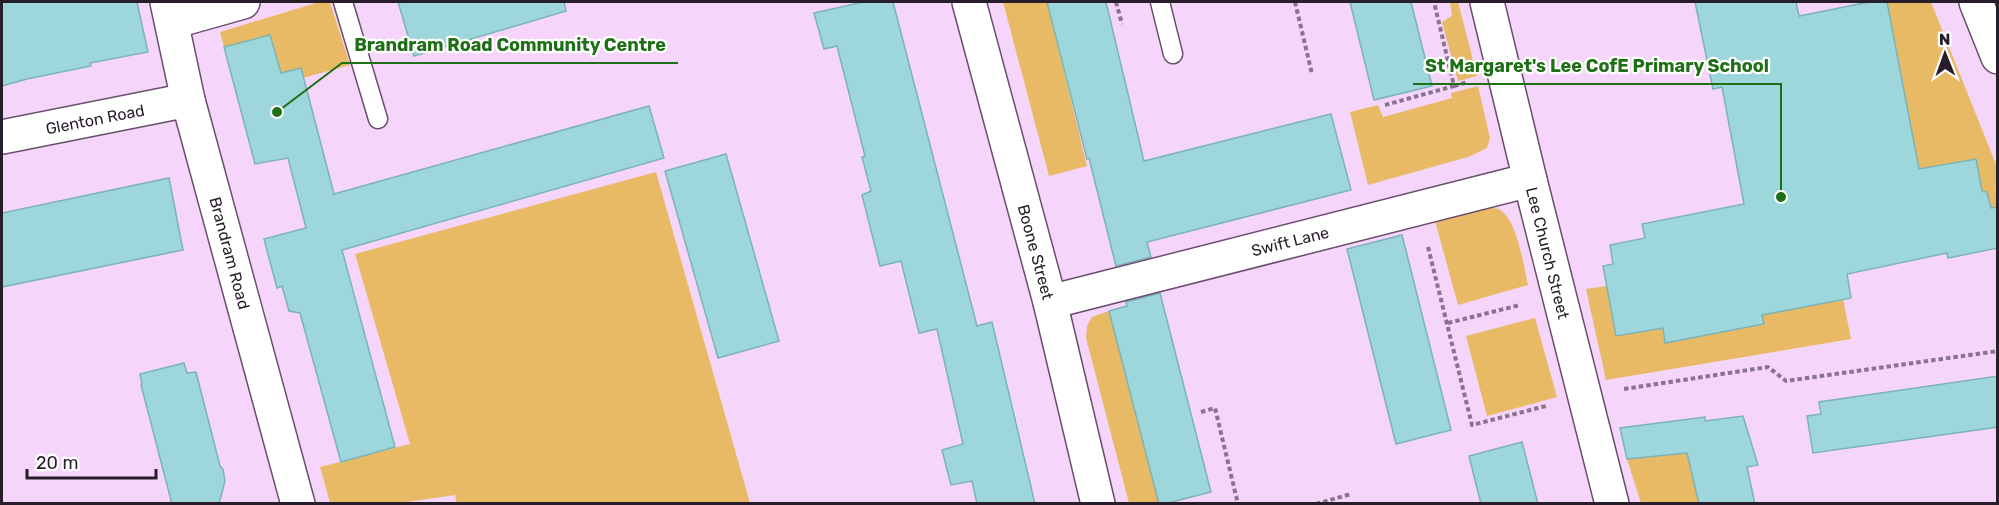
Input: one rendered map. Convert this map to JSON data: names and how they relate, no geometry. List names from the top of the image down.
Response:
{
  "streets": {
    "street": [
      "Glenton Road",
      "Swift Lane",
      "Boone Street",
      "Brandram Road",
      "Lee Church Street"
    ]
  },
  "crossings": [
    ["Glenton Road", "Brandram Road"],
    ["Swift Lane", "Boone Street"],
    ["Swift Lane", "Lee Church Street"]
  ],
  "places": ["Brandram Road Community Centre", "St Margaret's Lee CofE Primary School"],
  "scale_bar": "20 m",
  "north": "top"
}
